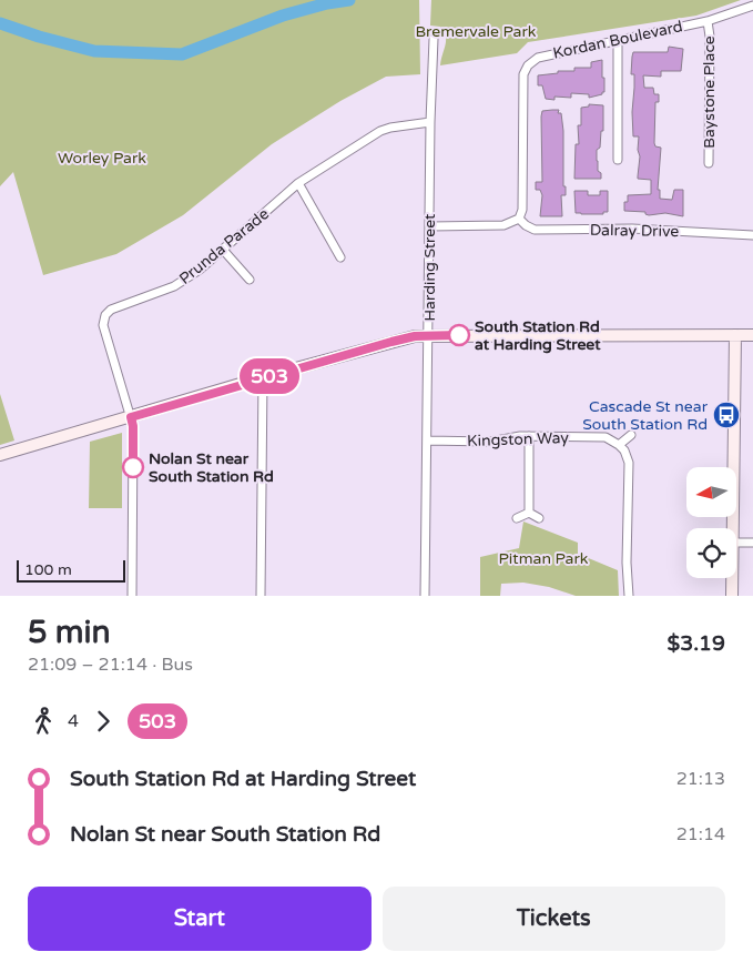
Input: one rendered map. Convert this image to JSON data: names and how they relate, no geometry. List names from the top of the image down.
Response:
{
  "streets": {
    "street": [
      "Kordan Boulevard",
      "Baystone Place",
      "Dalray Drive",
      "Prunda Parade",
      "Harding Street",
      "Kingston Way"
    ]
  },
  "crossings": [
    ["Kordan Boulevard", "Baystone Place"],
    ["Kordan Boulevard", "Dalray Drive"],
    ["Prunda Parade", "Harding Street"],
    ["Harding Street", "Kingston Way"]
  ],
  "parks": ["Bremervale Park", "Worley Park", "Pitman Park"],
  "places": {
    "other": ["South Station Rd at Harding Street", "Nolan St near South Station Rd"],
    "bus stop": ["Cascade St near South Station Rd"]
  },
  "lines": ["bus line 503"],
  "scale_bar": "100 m",
  "north": "left",
  "page": {
    "on_map": "503",
    "scale": "100 m",
    "heading": ["5 min", "21:09 – 21:14 · Bus", "$3.19"],
    "legs": ["4", "503"],
    "list": [
      {
        "name": "South Station Rd at Harding Street",
        "value": "21:13"
      },
      {
        "name": "Nolan St near South Station Rd",
        "value": "21:14"
      }
    ],
    "buttons": ["Start", "Tickets"]
  }
}
